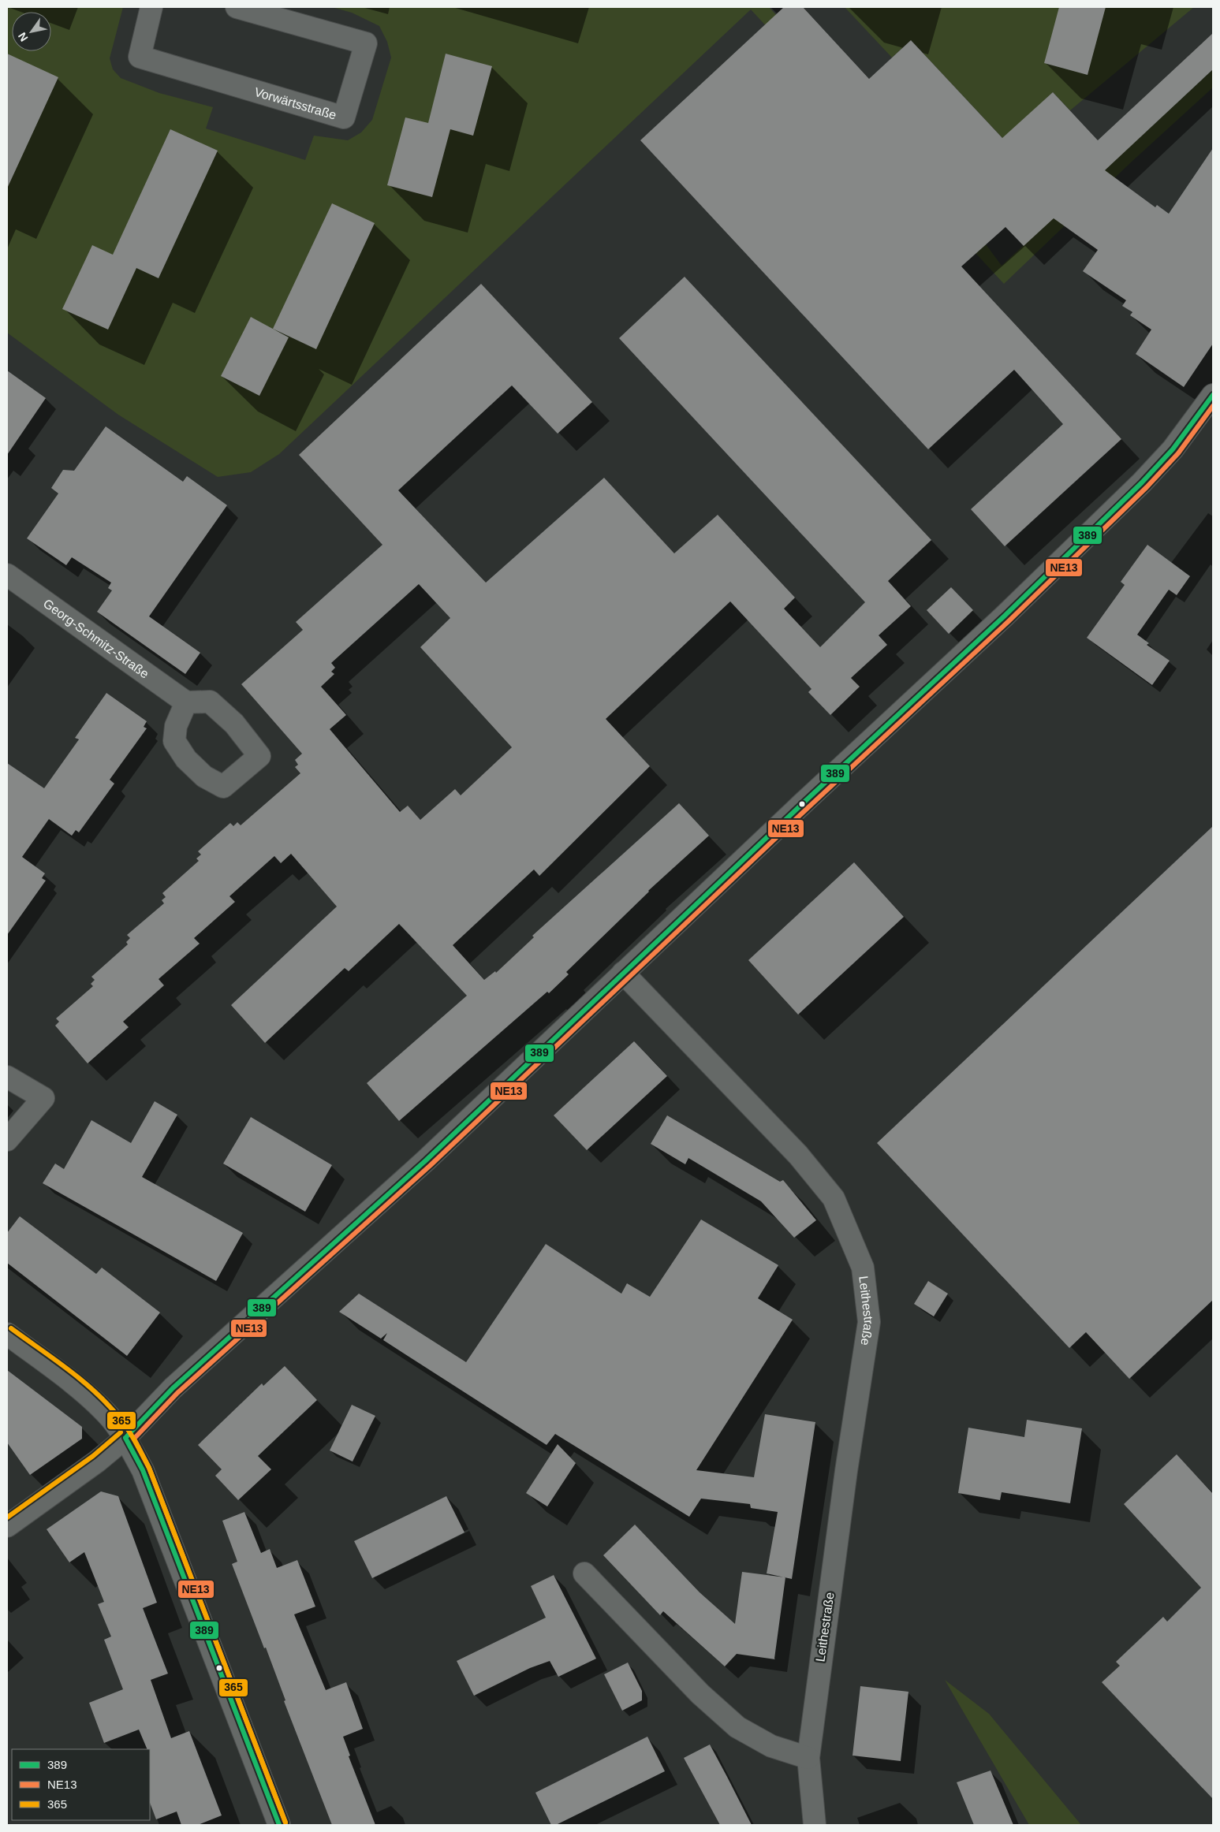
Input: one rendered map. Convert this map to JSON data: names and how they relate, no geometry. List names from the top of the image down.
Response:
{
  "streets": {
    "street": ["Vorwärtsstraße", "Georg-Schmitz-Straße", "Leithestraße"]
  },
  "lines": ["transit line 389", "transit line NE13", "transit line 365"],
  "legend": ["389", "NE13", "365"],
  "north": "bottom left"
}
